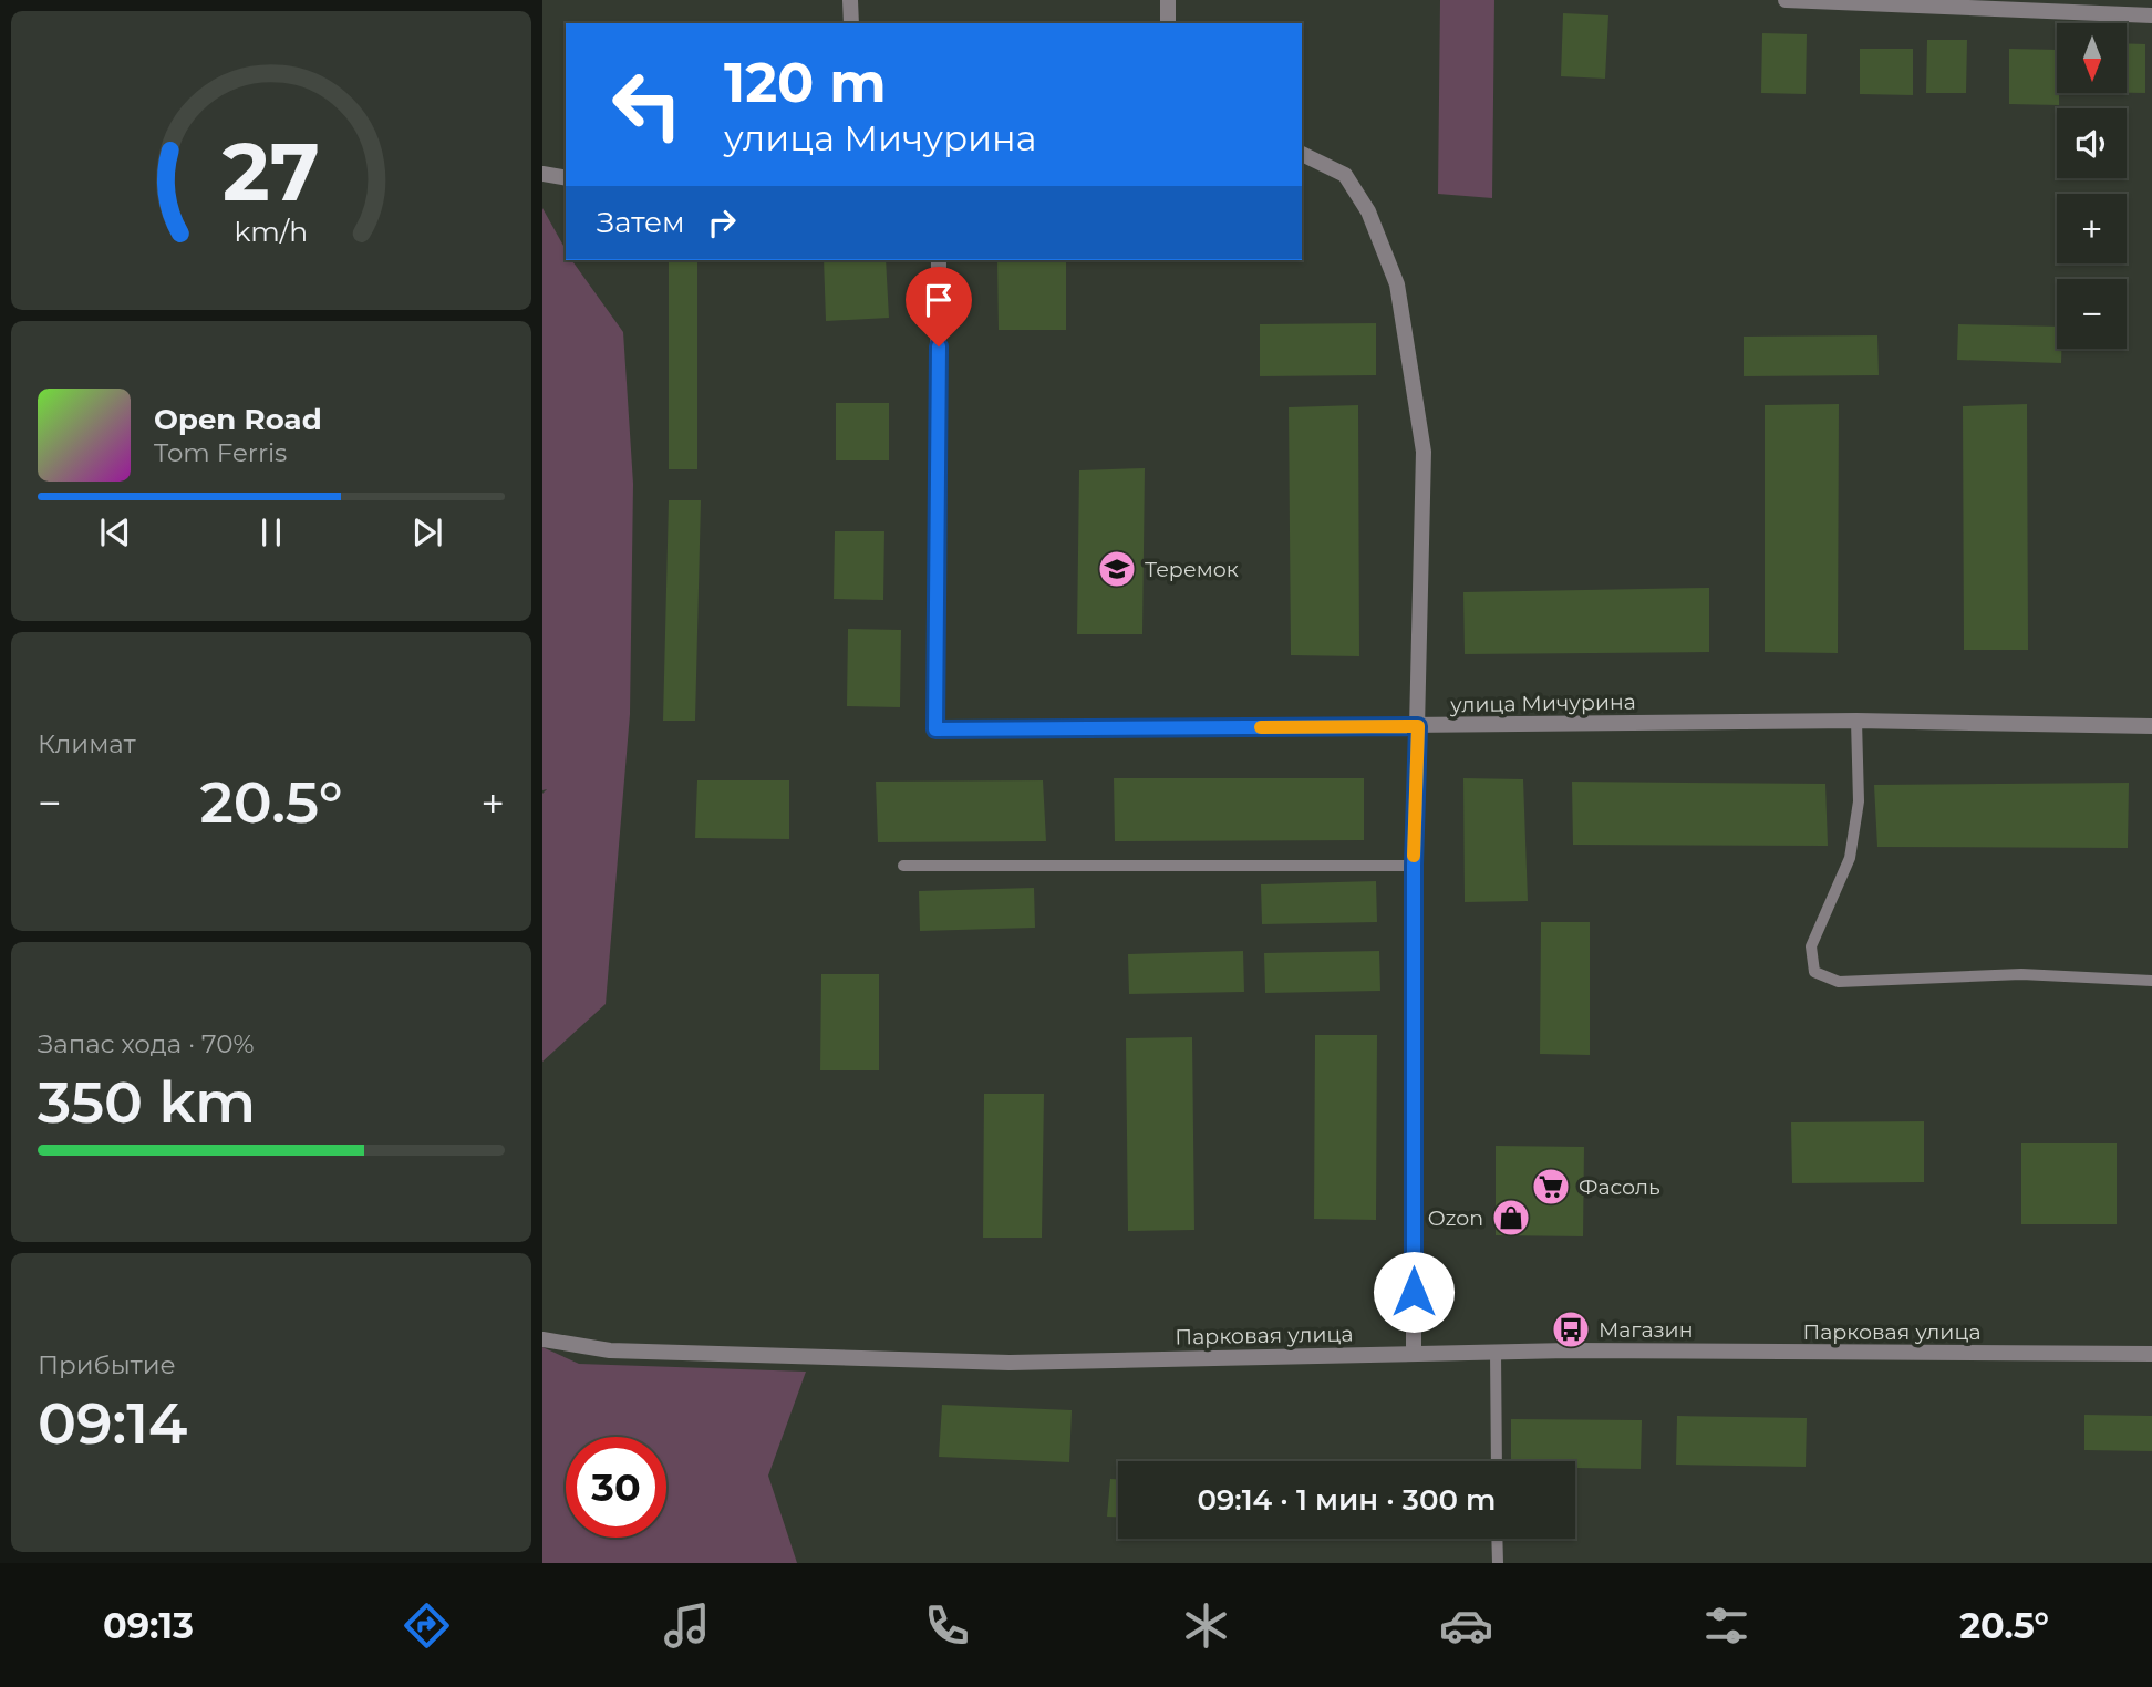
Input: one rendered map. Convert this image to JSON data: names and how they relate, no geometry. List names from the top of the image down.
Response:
{
  "streets": {
    "street": ["улица Мичурина", "Парковая улица"]
  },
  "places": {
    "school or university": ["Теремок"],
    "supermarket": ["Фасоль"],
    "shop": ["Ozon"],
    "bus stop": ["Магазин"]
  },
  "north": "bottom",
  "page": {
    "map_buttons": ["+", "−"],
    "turn": ["120 m", "улица Мичурина"],
    "then": "Затем",
    "song": ["Open Road", "Tom Ferris"],
    "tile": [
      "Климат",
      ["Запас хода · 70%", "350 km"],
      ["Прибытие", "09:14"]
    ],
    "heat": ["−", "20.5°", "+"],
    "limit": "30",
    "trip": "09:14 · 1 мин · 300 m",
    "tabs": ["09:13", "20.5°"],
    "gauge": ["27", "km/h"]
  }
}
